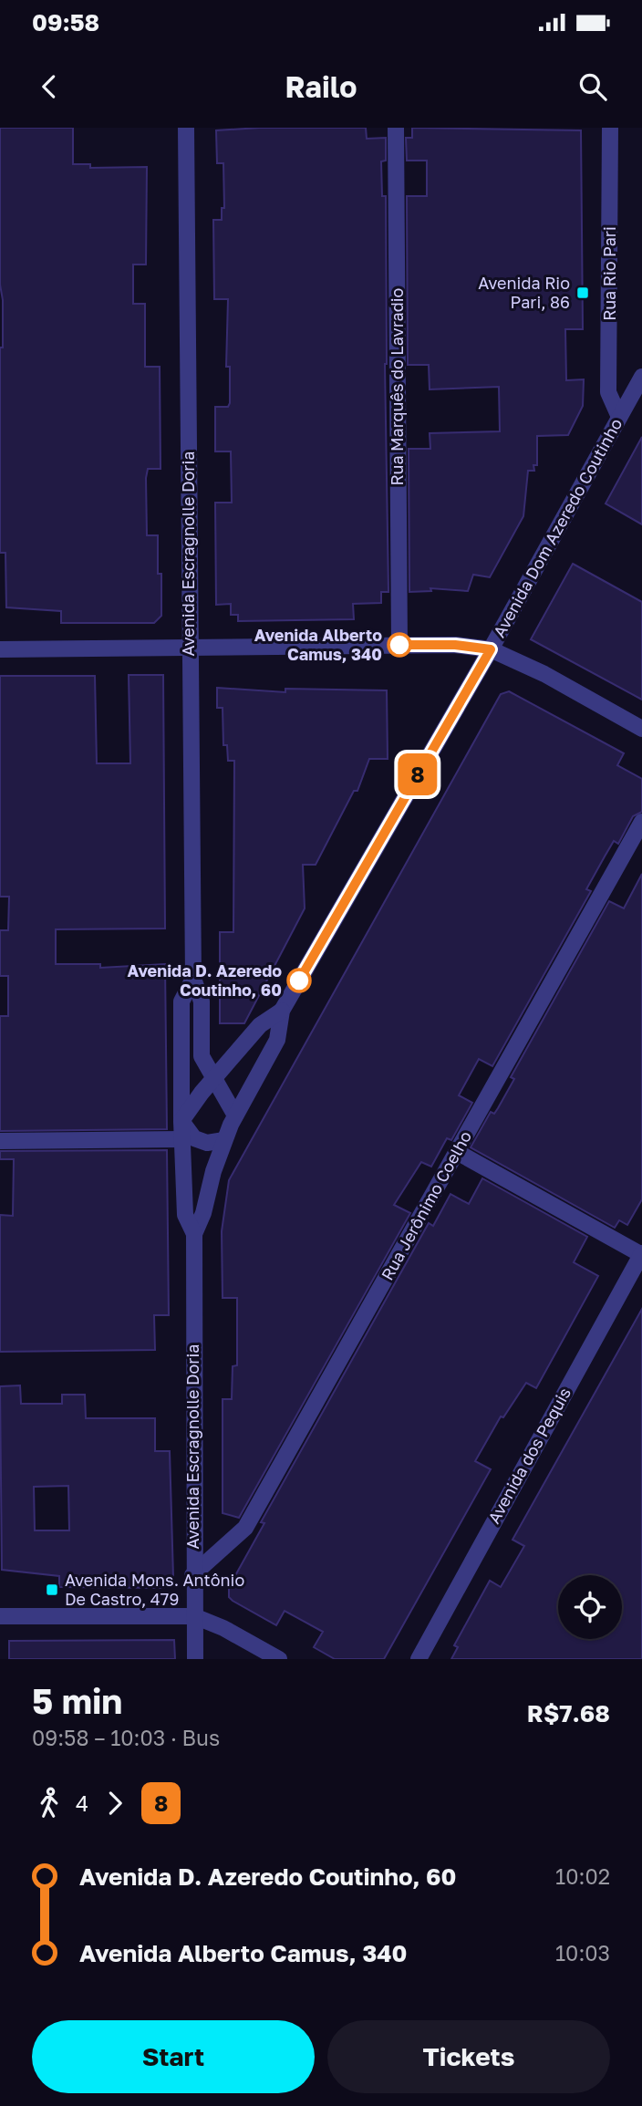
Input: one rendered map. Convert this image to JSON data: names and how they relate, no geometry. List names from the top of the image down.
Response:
{
  "streets": {
    "street": [
      "Rua Rio Pari",
      "Rua Marquês do Lavradio",
      "Avenida Dom Azeredo Coutinho",
      "Avenida Escragnolle Doria",
      "Rua Jerônimo Coelho",
      "Avenida dos Pequis"
    ]
  },
  "crossings": [
    ["Rua Rio Pari", "Avenida Dom Azeredo Coutinho"],
    ["Avenida Dom Azeredo Coutinho", "Avenida Escragnolle Doria"],
    ["Avenida Escragnolle Doria", "Rua Jerônimo Coelho"]
  ],
  "places": {
    "transit": ["Avenida Rio Pari, 86", "Avenida Mons. Antônio De Castro, 479"],
    "other": ["Avenida Alberto Camus, 340", "Avenida D. Azeredo Coutinho, 60"]
  },
  "lines": ["bus line 8"],
  "page": {
    "status": "09:58",
    "header": "Railo",
    "on_map": "8",
    "heading": ["5 min", "09:58 – 10:03 · Bus", "R$7.68"],
    "legs": ["4", "8"],
    "list": [
      {
        "name": "Avenida D. Azeredo Coutinho, 60",
        "value": "10:02"
      },
      {
        "name": "Avenida Alberto Camus, 340",
        "value": "10:03"
      }
    ],
    "buttons": ["Start", "Tickets"]
  }
}
